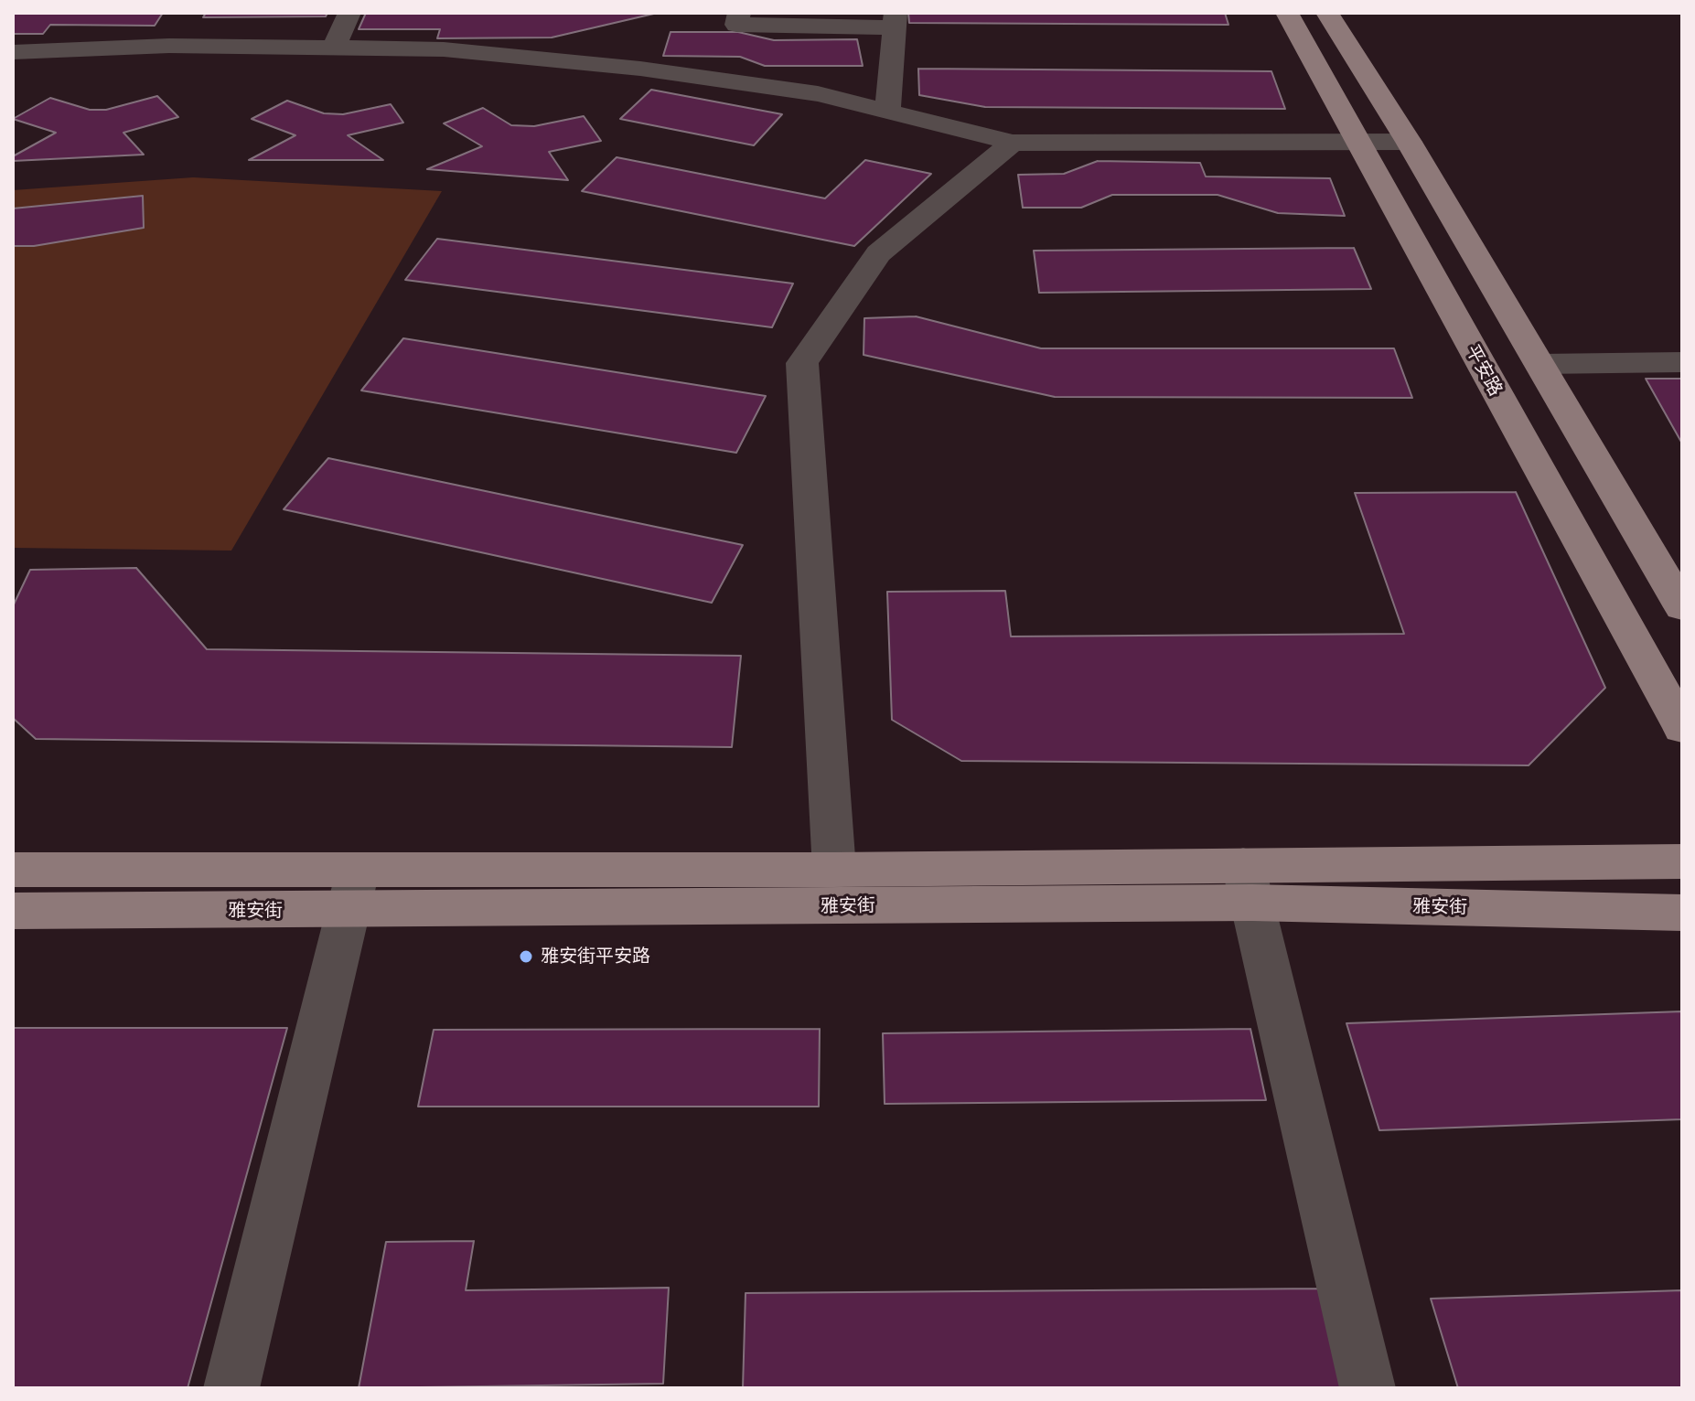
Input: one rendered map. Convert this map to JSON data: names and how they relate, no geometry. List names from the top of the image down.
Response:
{
  "streets": {
    "main road": ["平安路", "雅安街"]
  },
  "places": ["雅安街平安路"]
}
